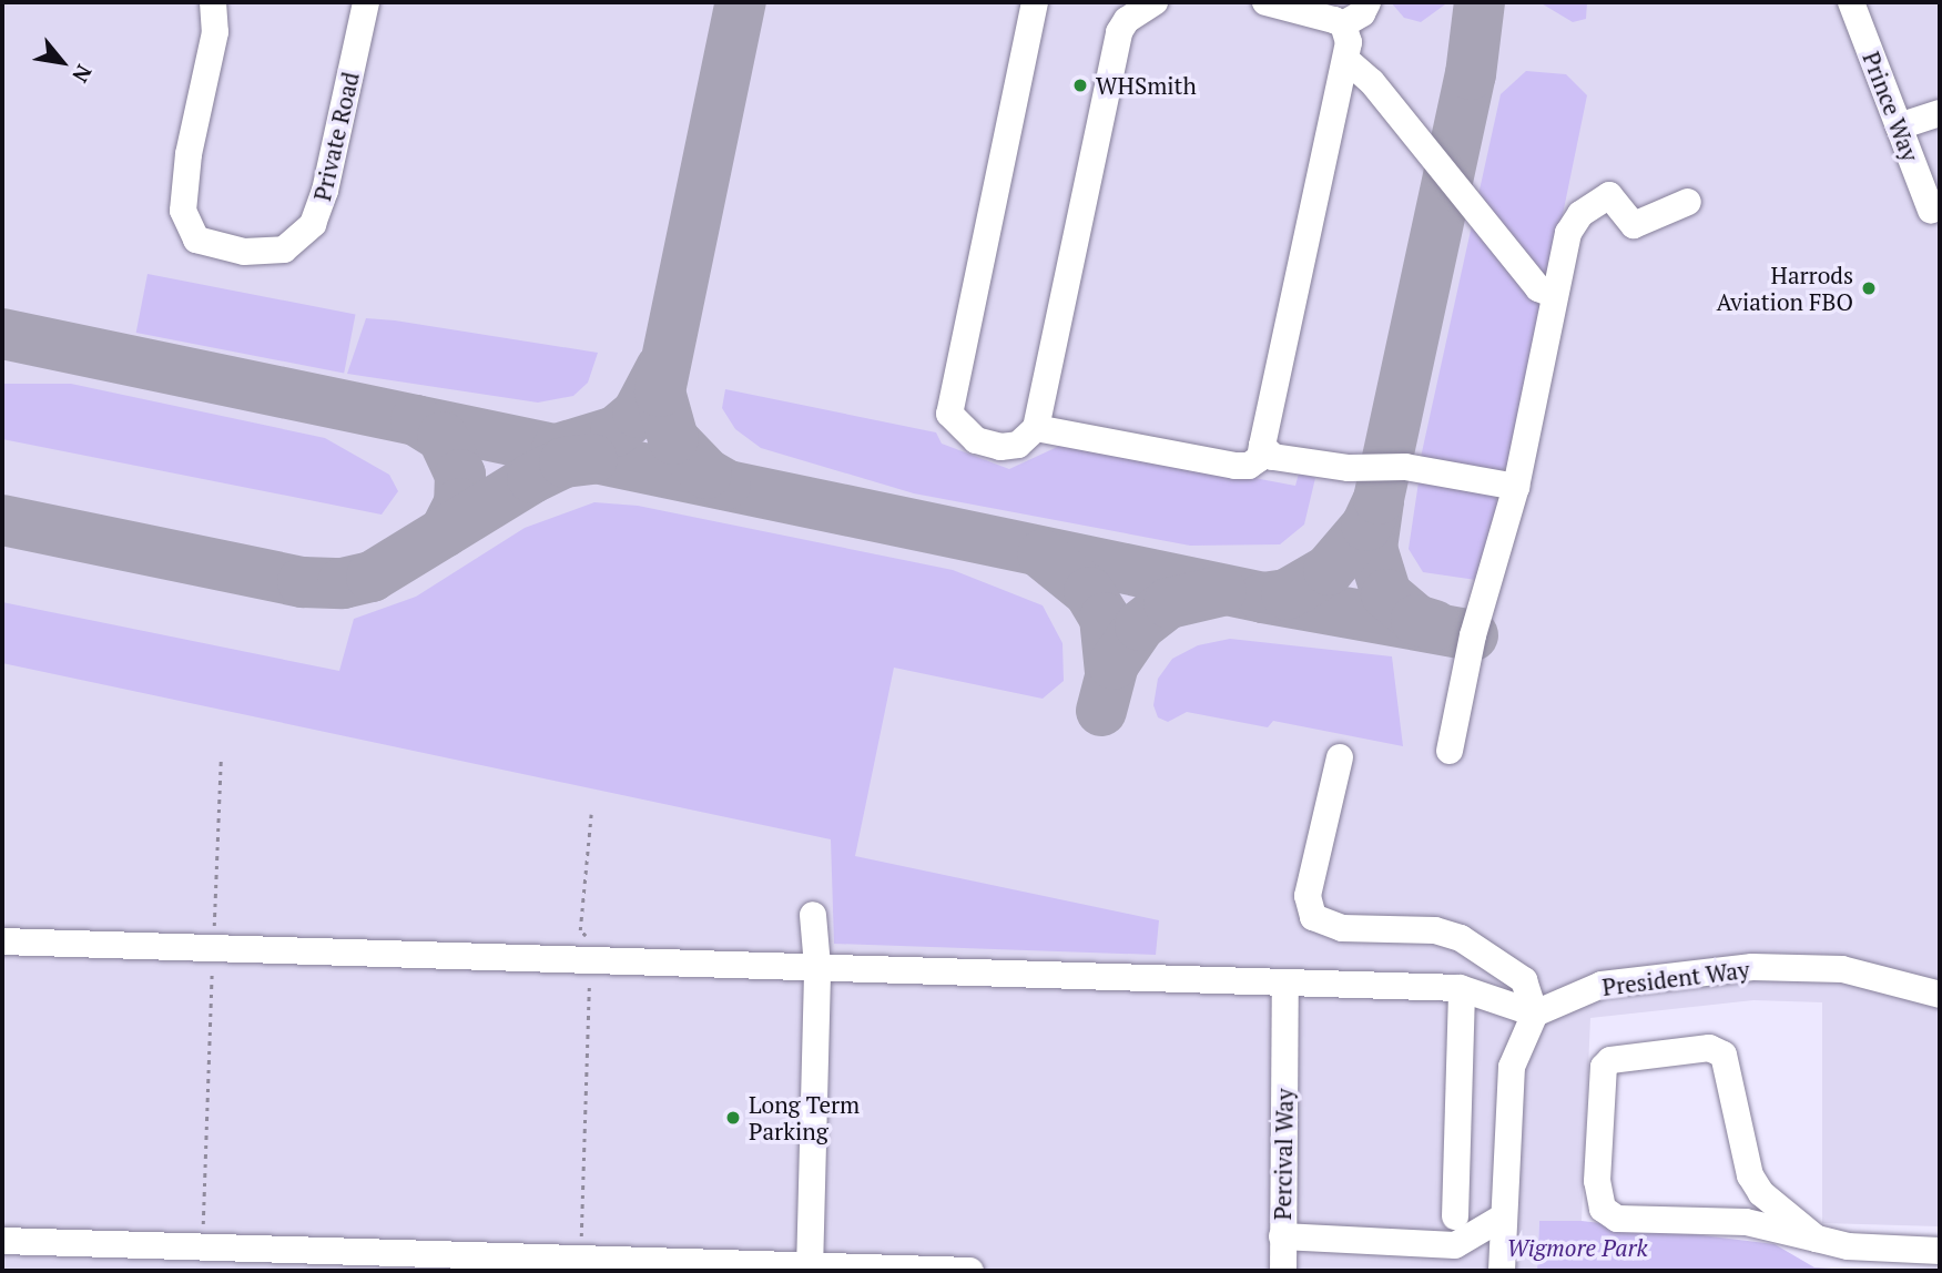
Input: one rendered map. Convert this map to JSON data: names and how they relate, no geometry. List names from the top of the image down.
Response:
{
  "streets": {
    "street": [
      "Prince Way",
      "Private Road",
      "President Way",
      "Percival Way"
    ]
  },
  "parks": ["Wigmore Park"],
  "places": ["WHSmith", "Harrods Aviation FBO", "Long Term Parking"],
  "north": "bottom right"
}
